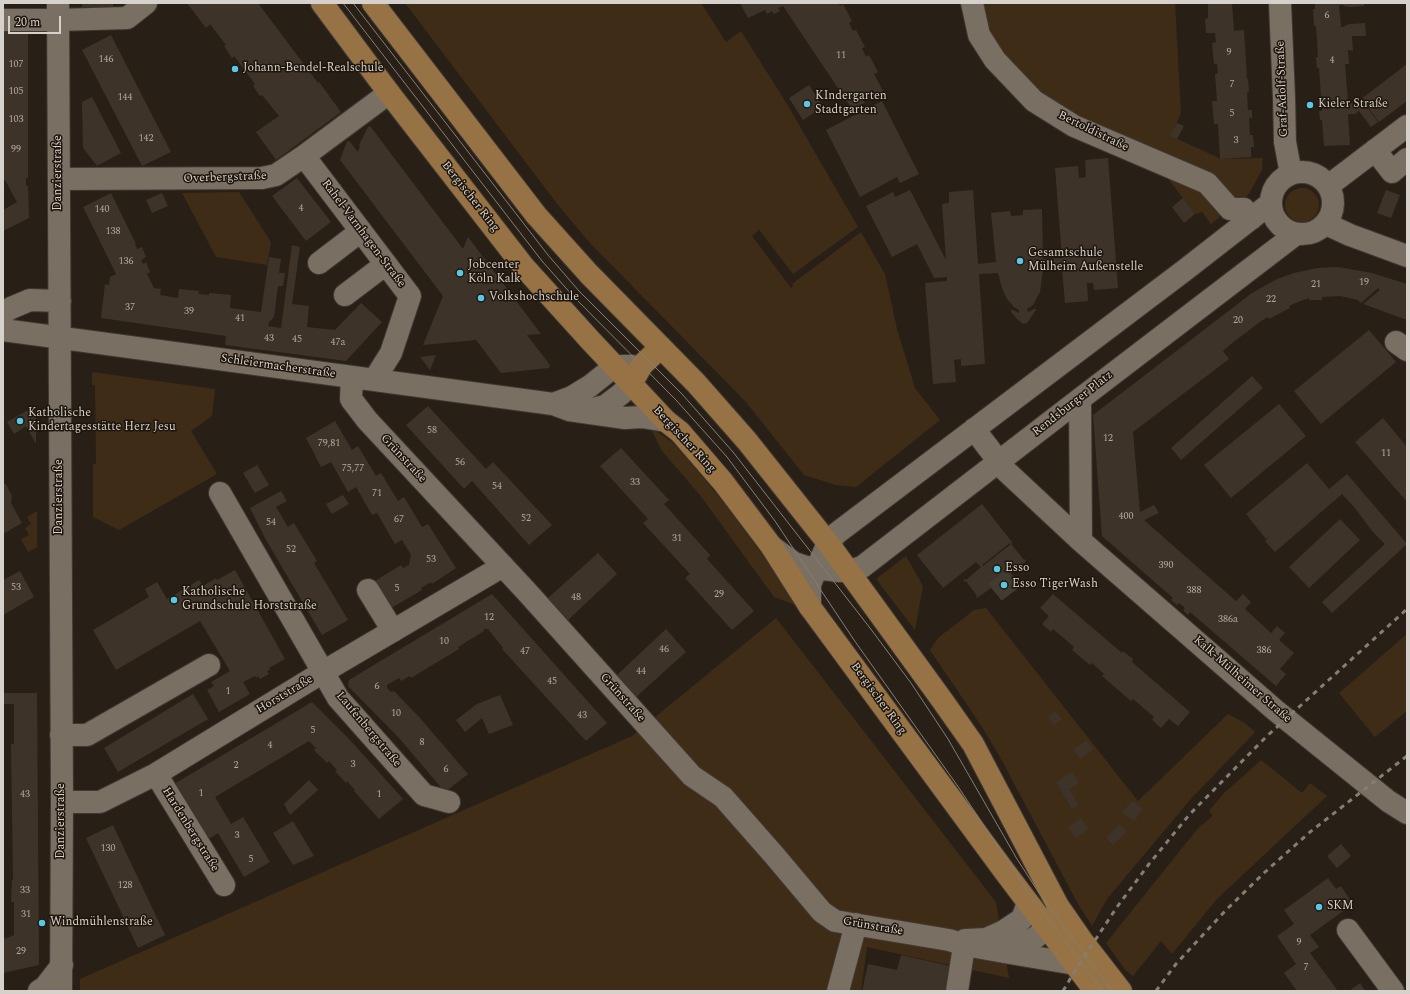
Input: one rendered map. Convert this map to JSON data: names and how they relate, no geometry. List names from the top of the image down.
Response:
{
  "streets": {
    "main road": ["Bergischer Ring"],
    "street": [
      "Graf-Adolf-Straße",
      "Bertoldistraße",
      "Danzierstraße",
      "Overbergstraße",
      "Rahel-Varnhagen-Straße",
      "Schleiermacherstraße",
      "Rendsburger Platz",
      "Grünstraße",
      "Kalk-Mülheimer Straße",
      "Horststraße",
      "Laufenbergstraße",
      "Hardenbergstraße"
    ]
  },
  "crossings": [
    ["Graf-Adolf-Straße", "Rendsburger Platz"],
    ["Danzierstraße", "Overbergstraße"],
    ["Danzierstraße", "Schleiermacherstraße"],
    ["Danzierstraße", "Horststraße"],
    ["Overbergstraße", "Bergischer Ring"],
    ["Overbergstraße", "Rahel-Varnhagen-Straße"],
    ["Bergischer Ring", "Schleiermacherstraße"],
    ["Bergischer Ring", "Grünstraße"],
    ["Rahel-Varnhagen-Straße", "Schleiermacherstraße"],
    ["Schleiermacherstraße", "Grünstraße"],
    ["Rendsburger Platz", "Kalk-Mülheimer Straße"],
    ["Grünstraße", "Horststraße"],
    ["Horststraße", "Laufenbergstraße"],
    ["Horststraße", "Hardenbergstraße"]
  ],
  "places": [
    "Johann-Bendel-Realschule",
    "KIndergarten Stadtgarten",
    "Kieler Straße",
    "Gesamtschule Mülheim Außenstelle",
    "Jobcenter Köln Kalk",
    "Volkshochschule",
    "Katholische Kindertagesstätte Herz Jesu",
    "Esso",
    "Esso TigerWash",
    "Katholische Grundschule Horststraße",
    "SKM",
    "Windmühlenstraße"
  ],
  "house_numbers": [
    "6",
    "9",
    "11",
    "146",
    "4",
    "107",
    "7",
    "105",
    "144",
    "5",
    "103",
    "142",
    "3",
    "99",
    "4",
    "140",
    "138",
    "136",
    "19",
    "21",
    "22",
    "37",
    "39",
    "41",
    "20",
    "43",
    "45",
    "47a",
    "58",
    "12",
    "79,81",
    "11",
    "56",
    "75,77",
    "33",
    "54",
    "71",
    "400",
    "52",
    "67",
    "54",
    "31",
    "52",
    "53",
    "390",
    "53",
    "5",
    "388",
    "29",
    "48",
    "12",
    "386a",
    "10",
    "46",
    "386",
    "47",
    "44",
    "45",
    "6",
    "1",
    "10",
    "43",
    "5",
    "8",
    "4",
    "3",
    "2",
    "6",
    "1",
    "43",
    "1",
    "3",
    "130",
    "5",
    "128",
    "33",
    "31",
    "9",
    "29",
    "7"
  ],
  "scale_bar": "20 m"
}
